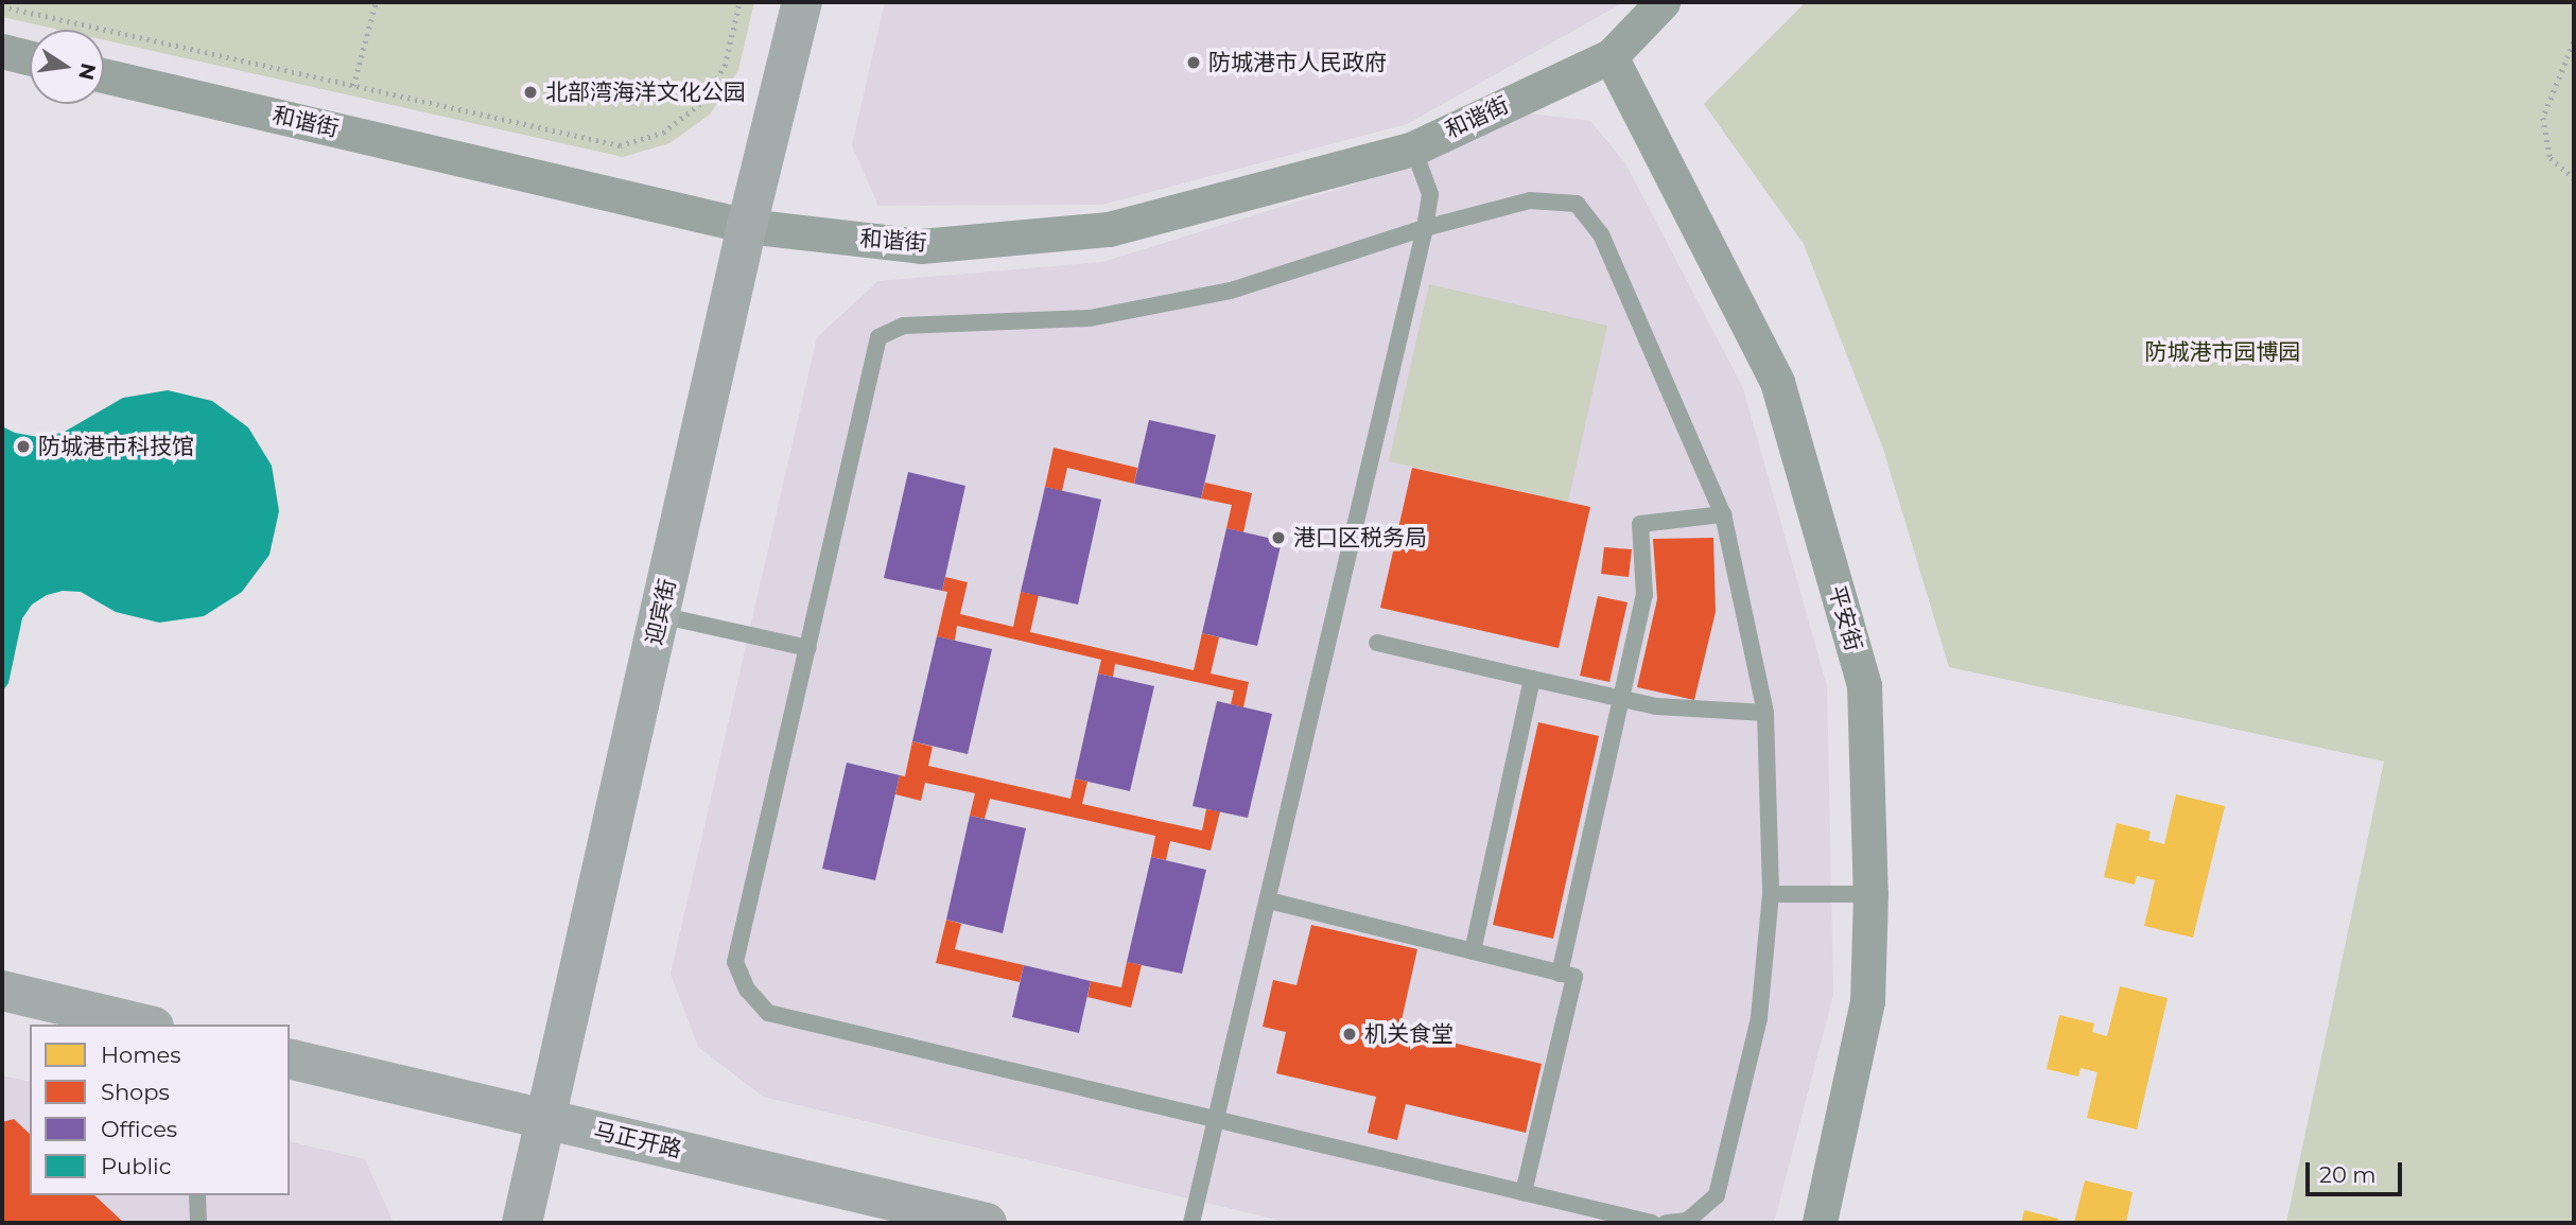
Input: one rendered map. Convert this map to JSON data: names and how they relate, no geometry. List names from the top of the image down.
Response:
{
  "streets": {
    "main road": ["迎宾街", "马正开路"],
    "street": ["和谐街", "平安街"]
  },
  "crossings": [
    ["和谐街", "迎宾街"],
    ["和谐街", "平安街"],
    ["迎宾街", "马正开路"]
  ],
  "parks": ["防城港市园博园"],
  "places": [
    "防城港市人民政府",
    "北部湾海洋文化公园",
    "防城港市科技馆",
    "港口区税务局",
    "机关食堂"
  ],
  "legend": [
    "Homes",
    "Shops",
    "Offices",
    "Public"
  ],
  "scale_bar": "20 m",
  "north": "right"
}
